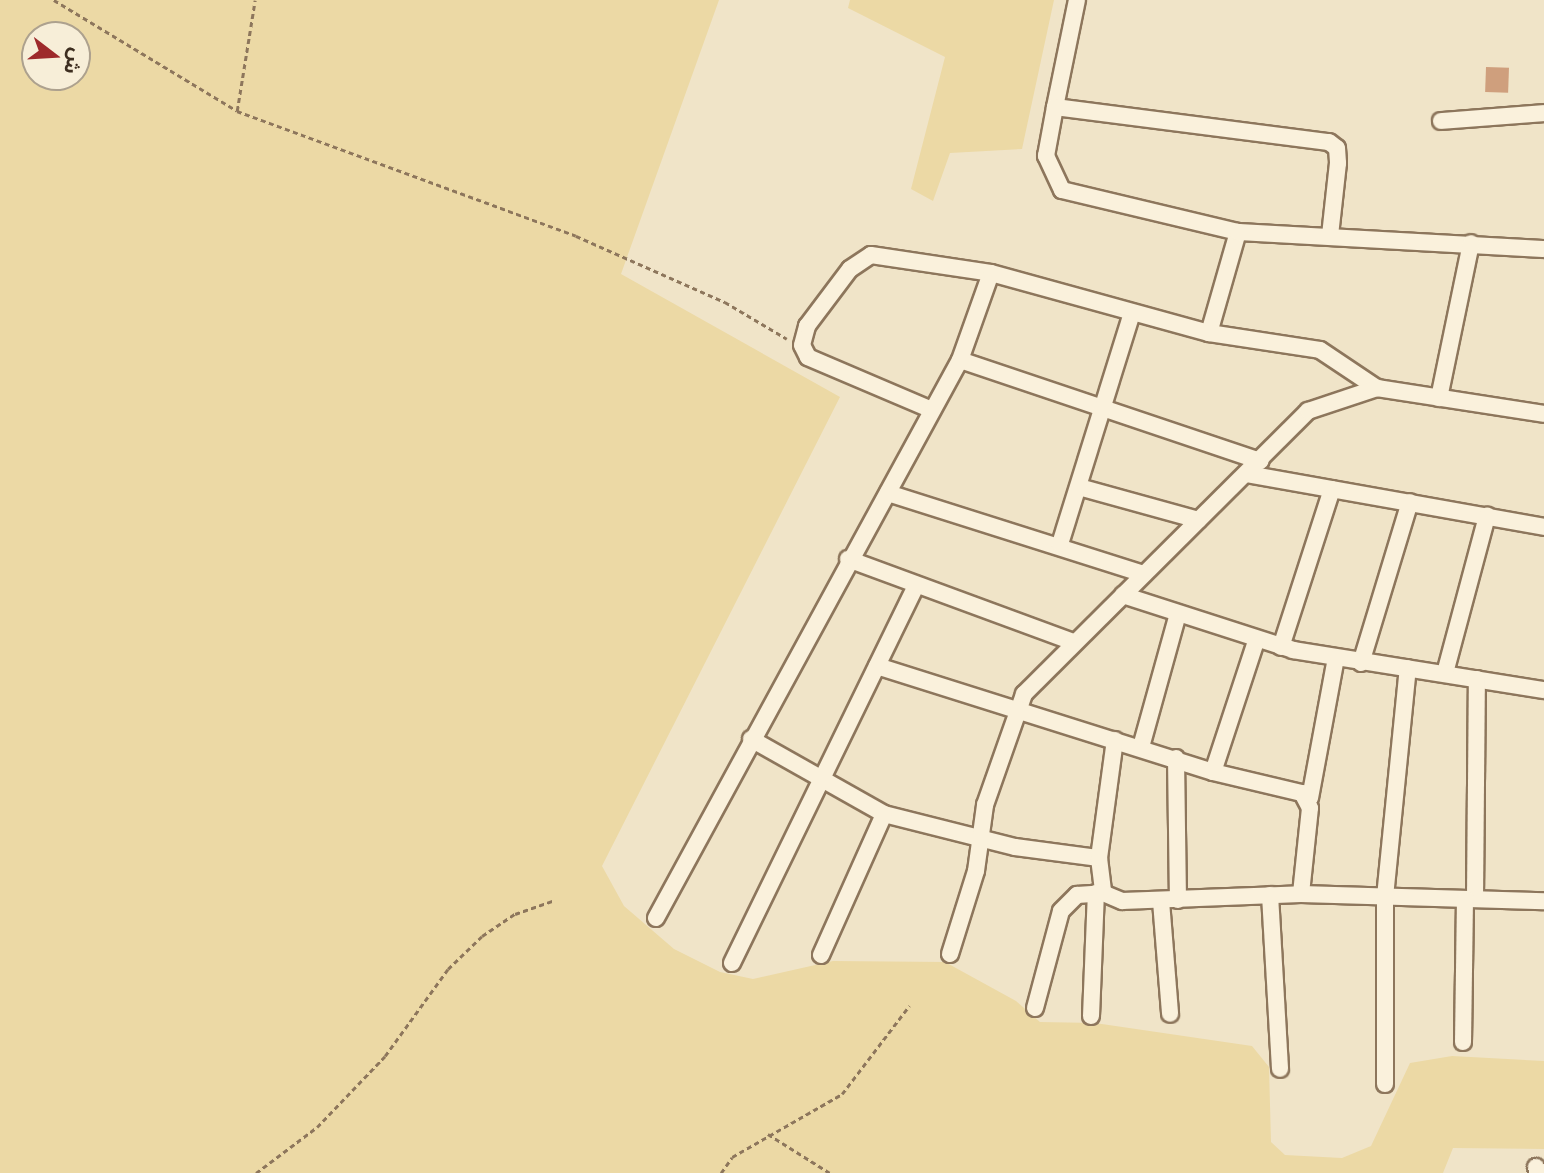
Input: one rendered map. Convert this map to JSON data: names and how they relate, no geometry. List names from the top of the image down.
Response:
{
  "north": "right"
}
